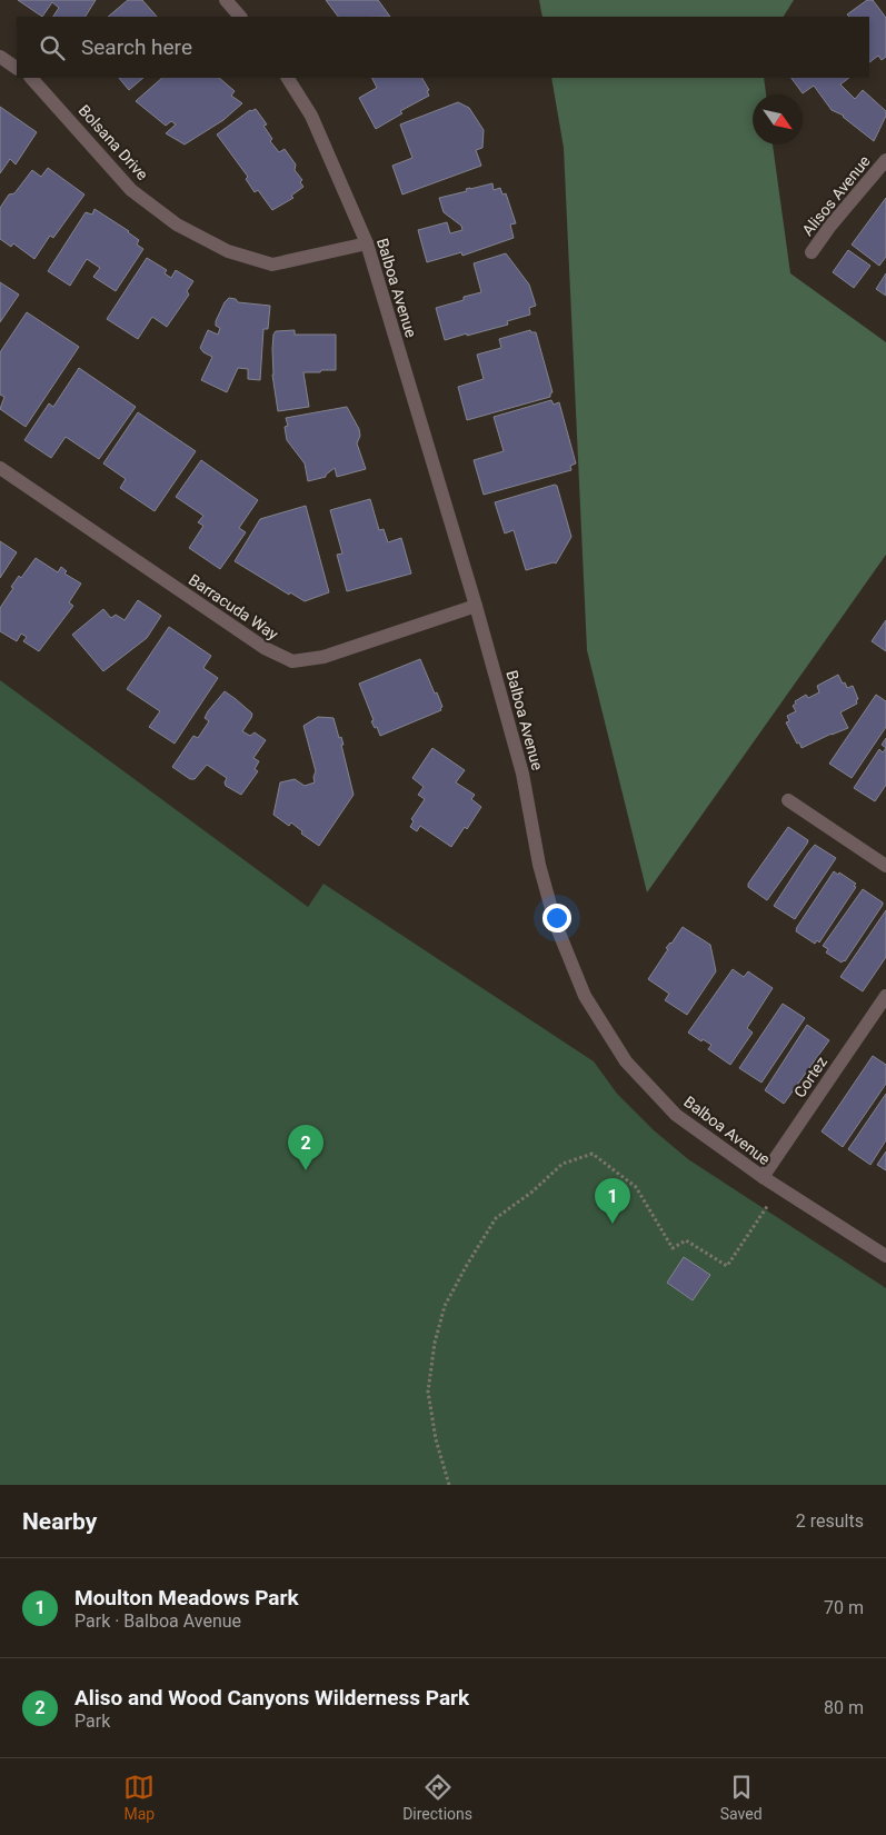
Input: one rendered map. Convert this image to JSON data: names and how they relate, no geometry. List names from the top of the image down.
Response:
{
  "streets": {
    "street": [
      "Bolsana Drive",
      "Alisos Avenue",
      "Balboa Avenue",
      "Barracuda Way",
      "Cortez"
    ]
  },
  "crossings": [
    ["Bolsana Drive", "Balboa Avenue"],
    ["Balboa Avenue", "Barracuda Way"],
    ["Balboa Avenue", "Cortez"]
  ],
  "north": "bottom right",
  "page": {
    "search": "Search here",
    "pins": ["2", "1"],
    "heading": ["Nearby", "2 results"],
    "list": [
      {
        "mark": "1",
        "name": "Moulton Meadows Park",
        "note": "Park · Balboa Avenue",
        "value": "70 m"
      },
      {
        "mark": "2",
        "name": "Aliso and Wood Canyons Wilderness Park",
        "note": "Park",
        "value": "80 m"
      }
    ],
    "nav": ["Map", "Directions", "Saved"]
  }
}
